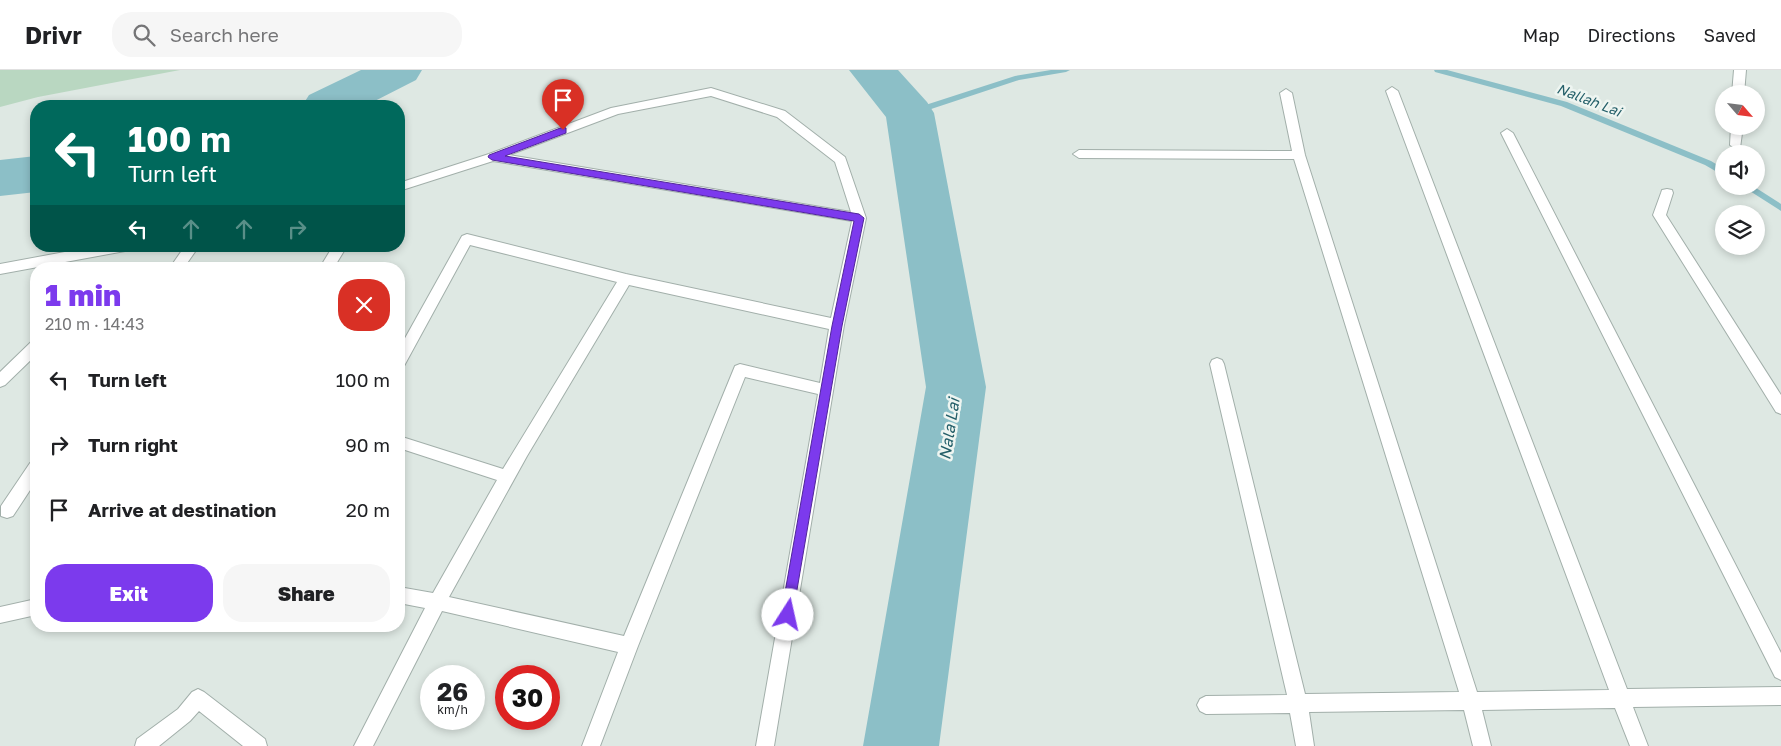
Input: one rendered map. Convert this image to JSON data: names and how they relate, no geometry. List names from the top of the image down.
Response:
{
  "water": ["Nallah Lai", "Nala Lai"],
  "north": "bottom right",
  "page": {
    "header": "Drivr",
    "search": "Search here",
    "nav": ["Map", "Directions", "Saved"],
    "turn": ["100 m", "Turn left"],
    "heading": ["1 min", "210 m · 14:43"],
    "list": [
      {
        "name": "Turn left",
        "value": "100 m"
      },
      {
        "name": "Turn right",
        "value": "90 m"
      },
      {
        "name": "Arrive at destination",
        "value": "20 m"
      }
    ],
    "buttons": ["Exit", "Share"],
    "speed": "26 km/h",
    "limit": "30"
  }
}
